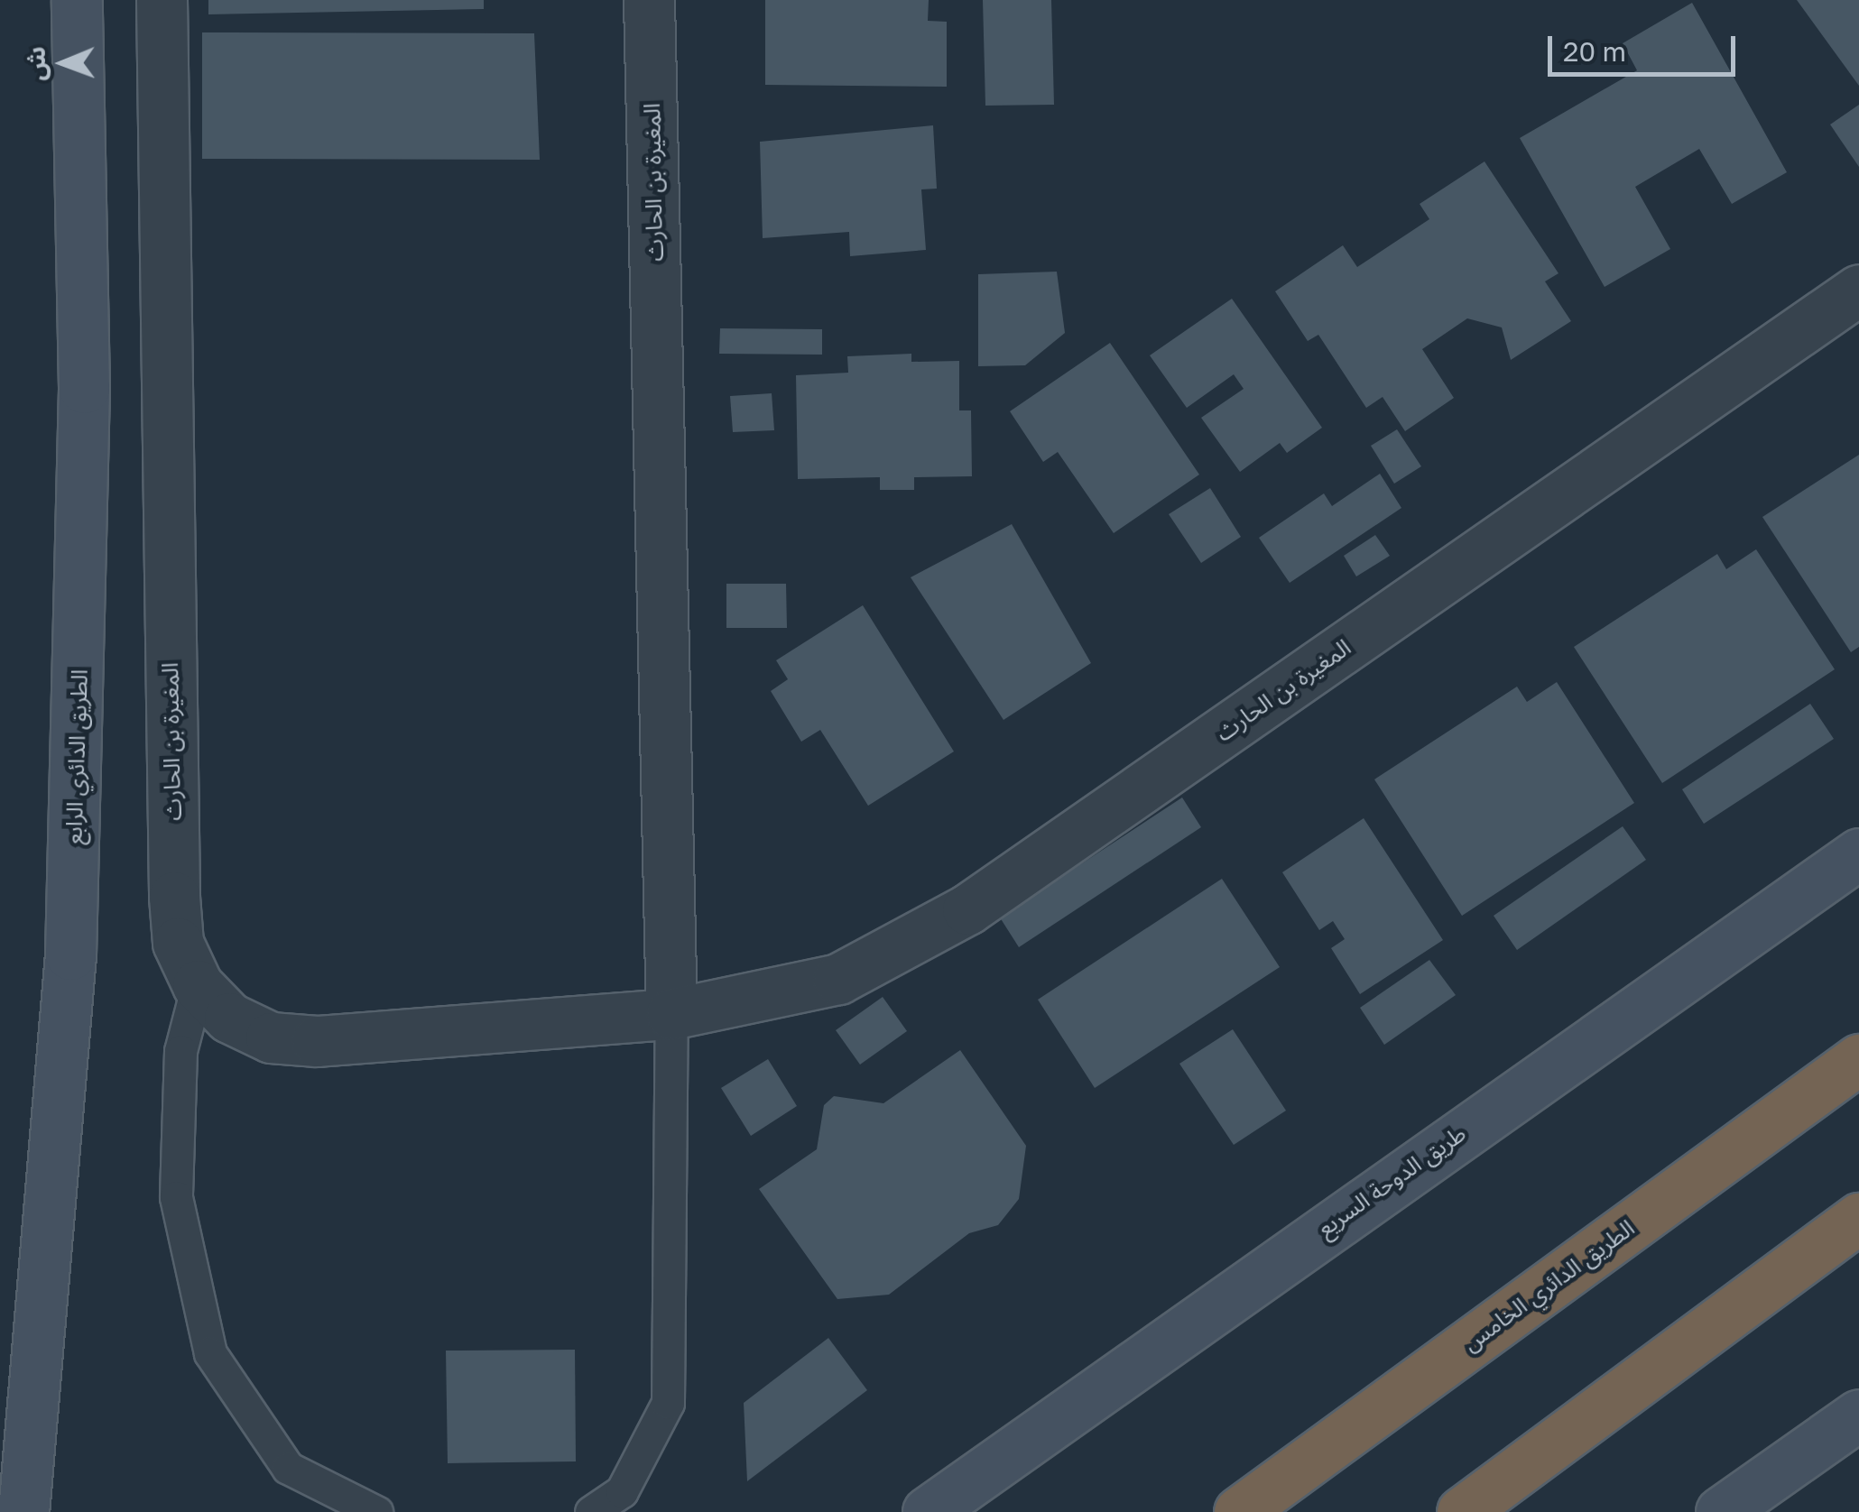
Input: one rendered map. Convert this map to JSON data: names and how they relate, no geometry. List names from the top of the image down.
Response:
{
  "streets": {
    "highway": ["الطريق الدائري الخامس"],
    "main road": ["الطريق الدائري الرابع", "طريق الدوحة السريع"],
    "street": ["المغيرة بن الحارث"]
  },
  "scale_bar": "20 m",
  "north": "left"
}
